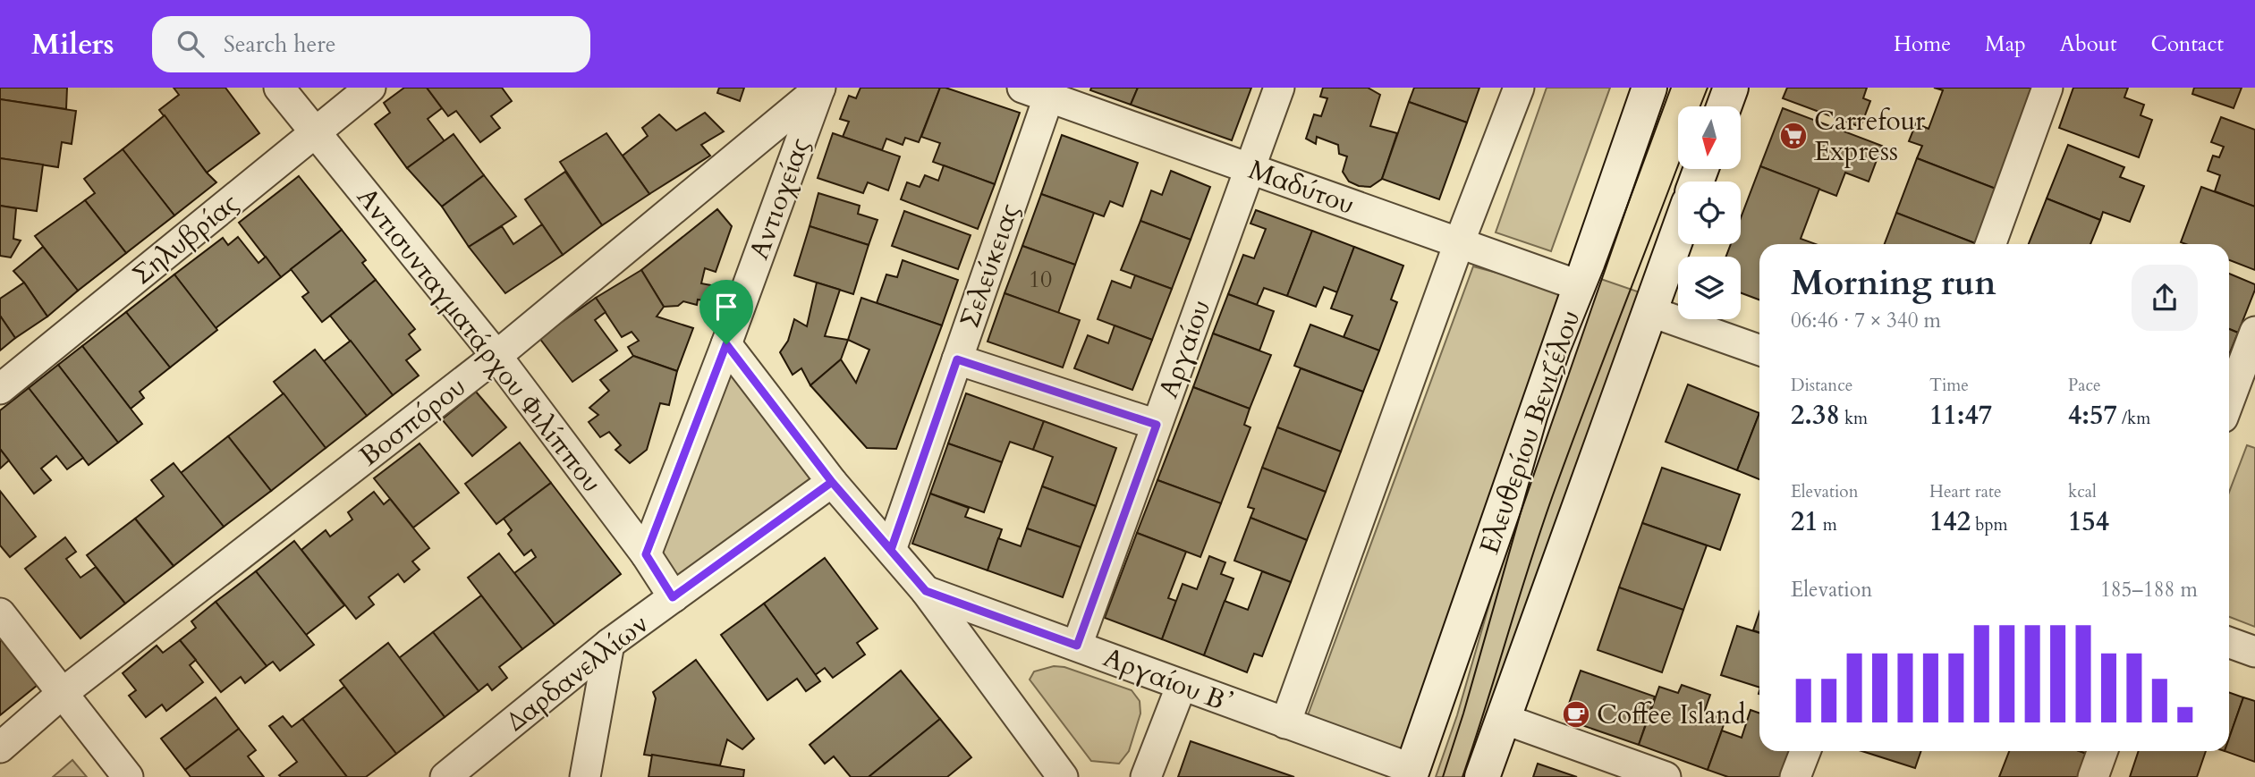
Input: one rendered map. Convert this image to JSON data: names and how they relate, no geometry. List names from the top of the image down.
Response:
{
  "streets": {
    "main road": ["Ελευθερίου Βενιζέλου"],
    "street": [
      "Μαδύτου",
      "Αντιοχείας",
      "Σηλυβρίας",
      "Σελεύκειας",
      "Αντισυνταγματάρχου Φιλίππου",
      "Αργαίου",
      "Βοσπόρου",
      "Δαρδανελλίων",
      "Αργαίου Β᾽"
    ]
  },
  "crossings": [
    ["Μαδύτου", "Σελεύκειας"],
    ["Μαδύτου", "Αργαίου"],
    ["Μαδύτου", "Ελευθερίου Βενιζέλου"],
    ["Αντιοχείας", "Αντισυνταγματάρχου Φιλίππου"],
    ["Αντιοχείας", "Βοσπόρου"],
    ["Σηλυβρίας", "Αντισυνταγματάρχου Φιλίππου"],
    ["Αντισυνταγματάρχου Φιλίππου", "Βοσπόρου"],
    ["Αντισυνταγματάρχου Φιλίππου", "Δαρδανελλίων"],
    ["Αργαίου", "Αργαίου Β᾽"],
    ["Ελευθερίου Βενιζέλου", "Αργαίου Β᾽"]
  ],
  "places": {
    "supermarket": ["Carrefour Express"],
    "cafe": ["Coffee Island"]
  },
  "house_numbers": ["10"],
  "north": "bottom",
  "page": {
    "header": "Milers",
    "search": "Search here",
    "nav": [
      "Home",
      "Map",
      "About",
      "Contact"
    ],
    "heading": ["Morning run", "06:46 · 7 × 340 m"],
    "stats": [
      ["Distance", "2.38 km"],
      ["Time", "11:47"],
      ["Pace", "4:57 /km"],
      ["Elevation", "21 m"],
      ["Heart rate", "142 bpm"],
      ["kcal", "154"]
    ],
    "chart": ["Elevation", "185–188 m"]
  }
}
